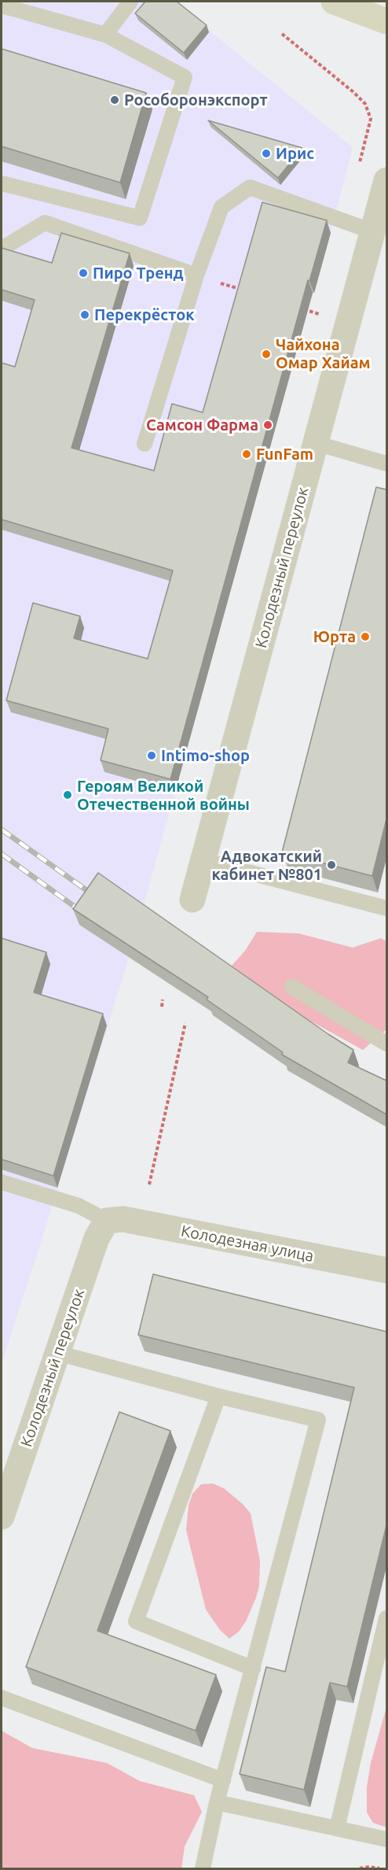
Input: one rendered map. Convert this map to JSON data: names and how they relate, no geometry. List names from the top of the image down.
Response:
{
  "streets": {
    "street": ["Колодезный переулок", "Колодезная улица"]
  },
  "crossings": [
    ["Колодезный переулок", "Колодезная улица"]
  ],
  "places": [
    "Рособоронэкспорт",
    "Ирис",
    "Пиро Тренд",
    "Перекрёсток",
    "Чайхона Омар Хайам",
    "Самсон Фарма",
    "FunFam",
    "Юрта",
    "Intimo-shop",
    "Героям Великой Отечественной войны",
    "Адвокатский кабинет №801"
  ]
}
